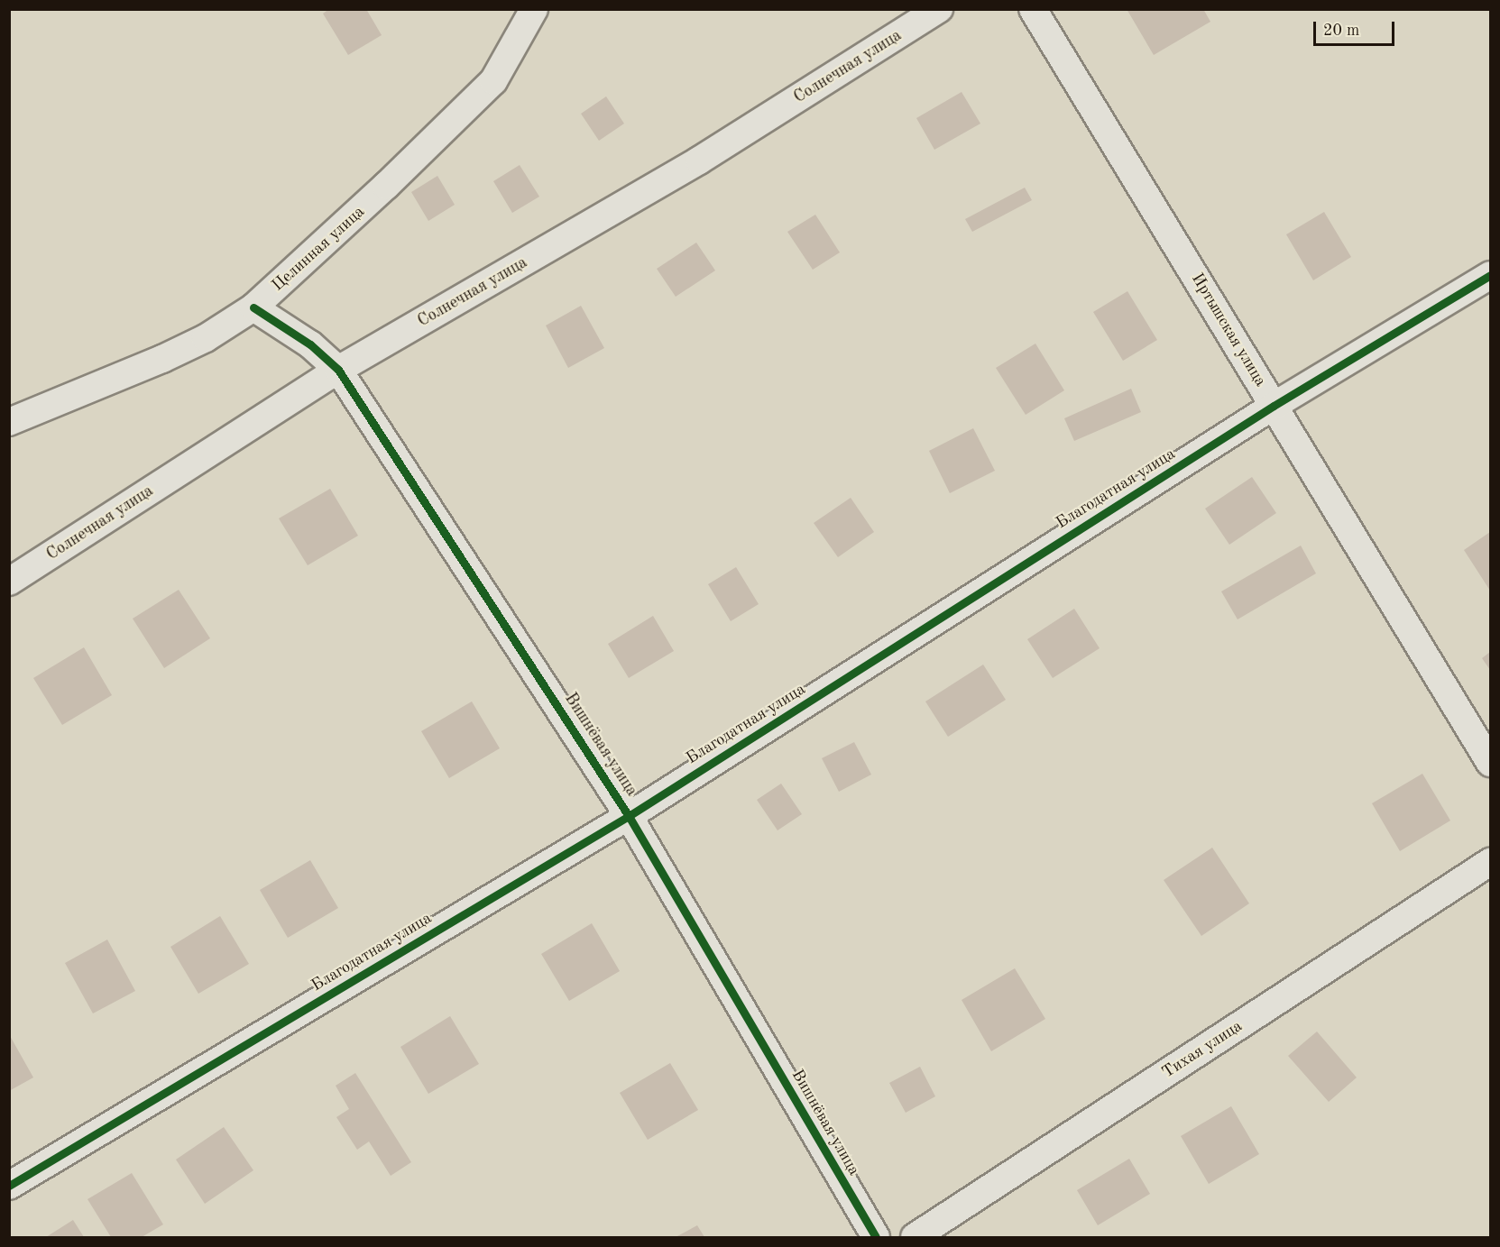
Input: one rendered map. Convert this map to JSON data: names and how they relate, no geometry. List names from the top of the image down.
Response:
{
  "streets": {
    "street": [
      "Солнечная улица",
      "Целинная улица",
      "Иртышская улица",
      "Благодатная улица",
      "Вишнёвая улица",
      "Тихая улица"
    ]
  },
  "crossings": [
    ["Солнечная улица", "Вишнёвая улица"],
    ["Целинная улица", "Вишнёвая улица"],
    ["Иртышская улица", "Благодатная улица"],
    ["Благодатная улица", "Вишнёвая улица"]
  ],
  "scale_bar": "20 m"
}
